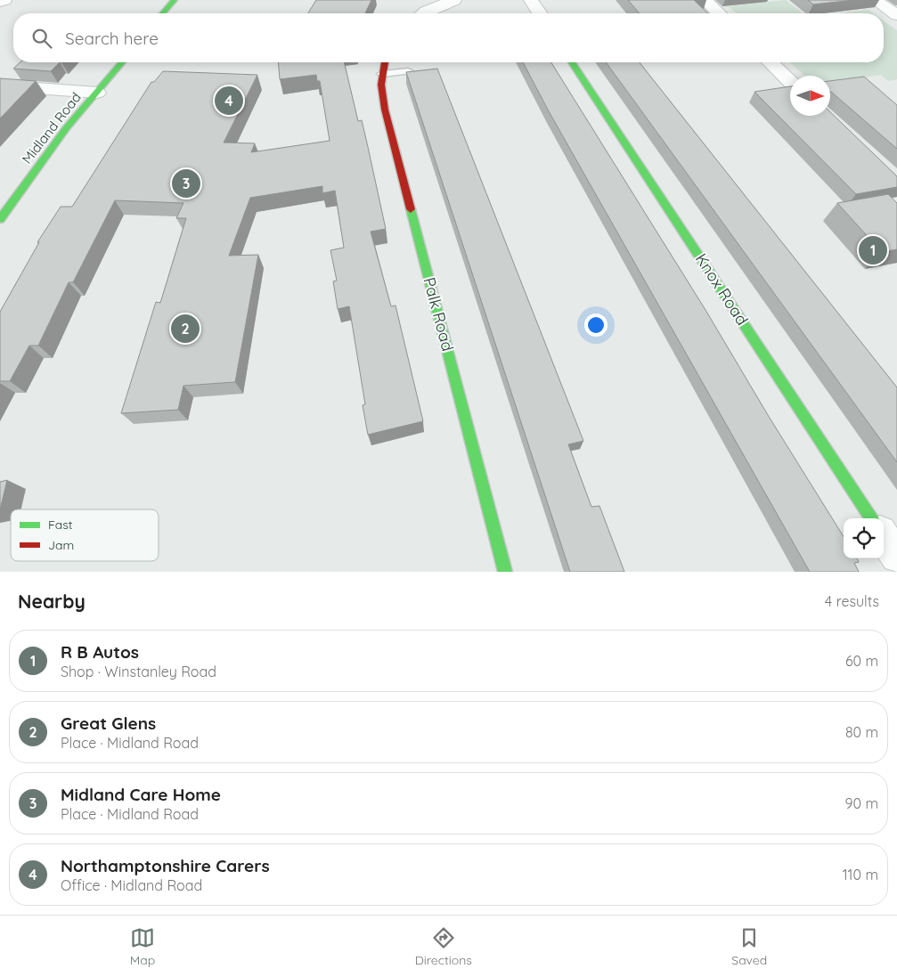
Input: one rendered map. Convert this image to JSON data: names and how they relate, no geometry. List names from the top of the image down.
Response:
{
  "streets": {
    "street": ["Midland Road", "Knox Road", "Palk Road"]
  },
  "legend": ["Fast", "Jam"],
  "north": "right",
  "page": {
    "search": "Search here",
    "pins": [
      "4",
      "3",
      "1",
      "2"
    ],
    "heading": ["Nearby", "4 results"],
    "list": [
      {
        "mark": "1",
        "name": "R B Autos",
        "note": "Shop · Winstanley Road",
        "value": "60 m"
      },
      {
        "mark": "2",
        "name": "Great Glens",
        "note": "Place · Midland Road",
        "value": "80 m"
      },
      {
        "mark": "3",
        "name": "Midland Care Home",
        "note": "Place · Midland Road",
        "value": "90 m"
      },
      {
        "mark": "4",
        "name": "Northamptonshire Carers",
        "note": "Office · Midland Road",
        "value": "110 m"
      }
    ],
    "nav": ["Map", "Directions", "Saved"]
  }
}
